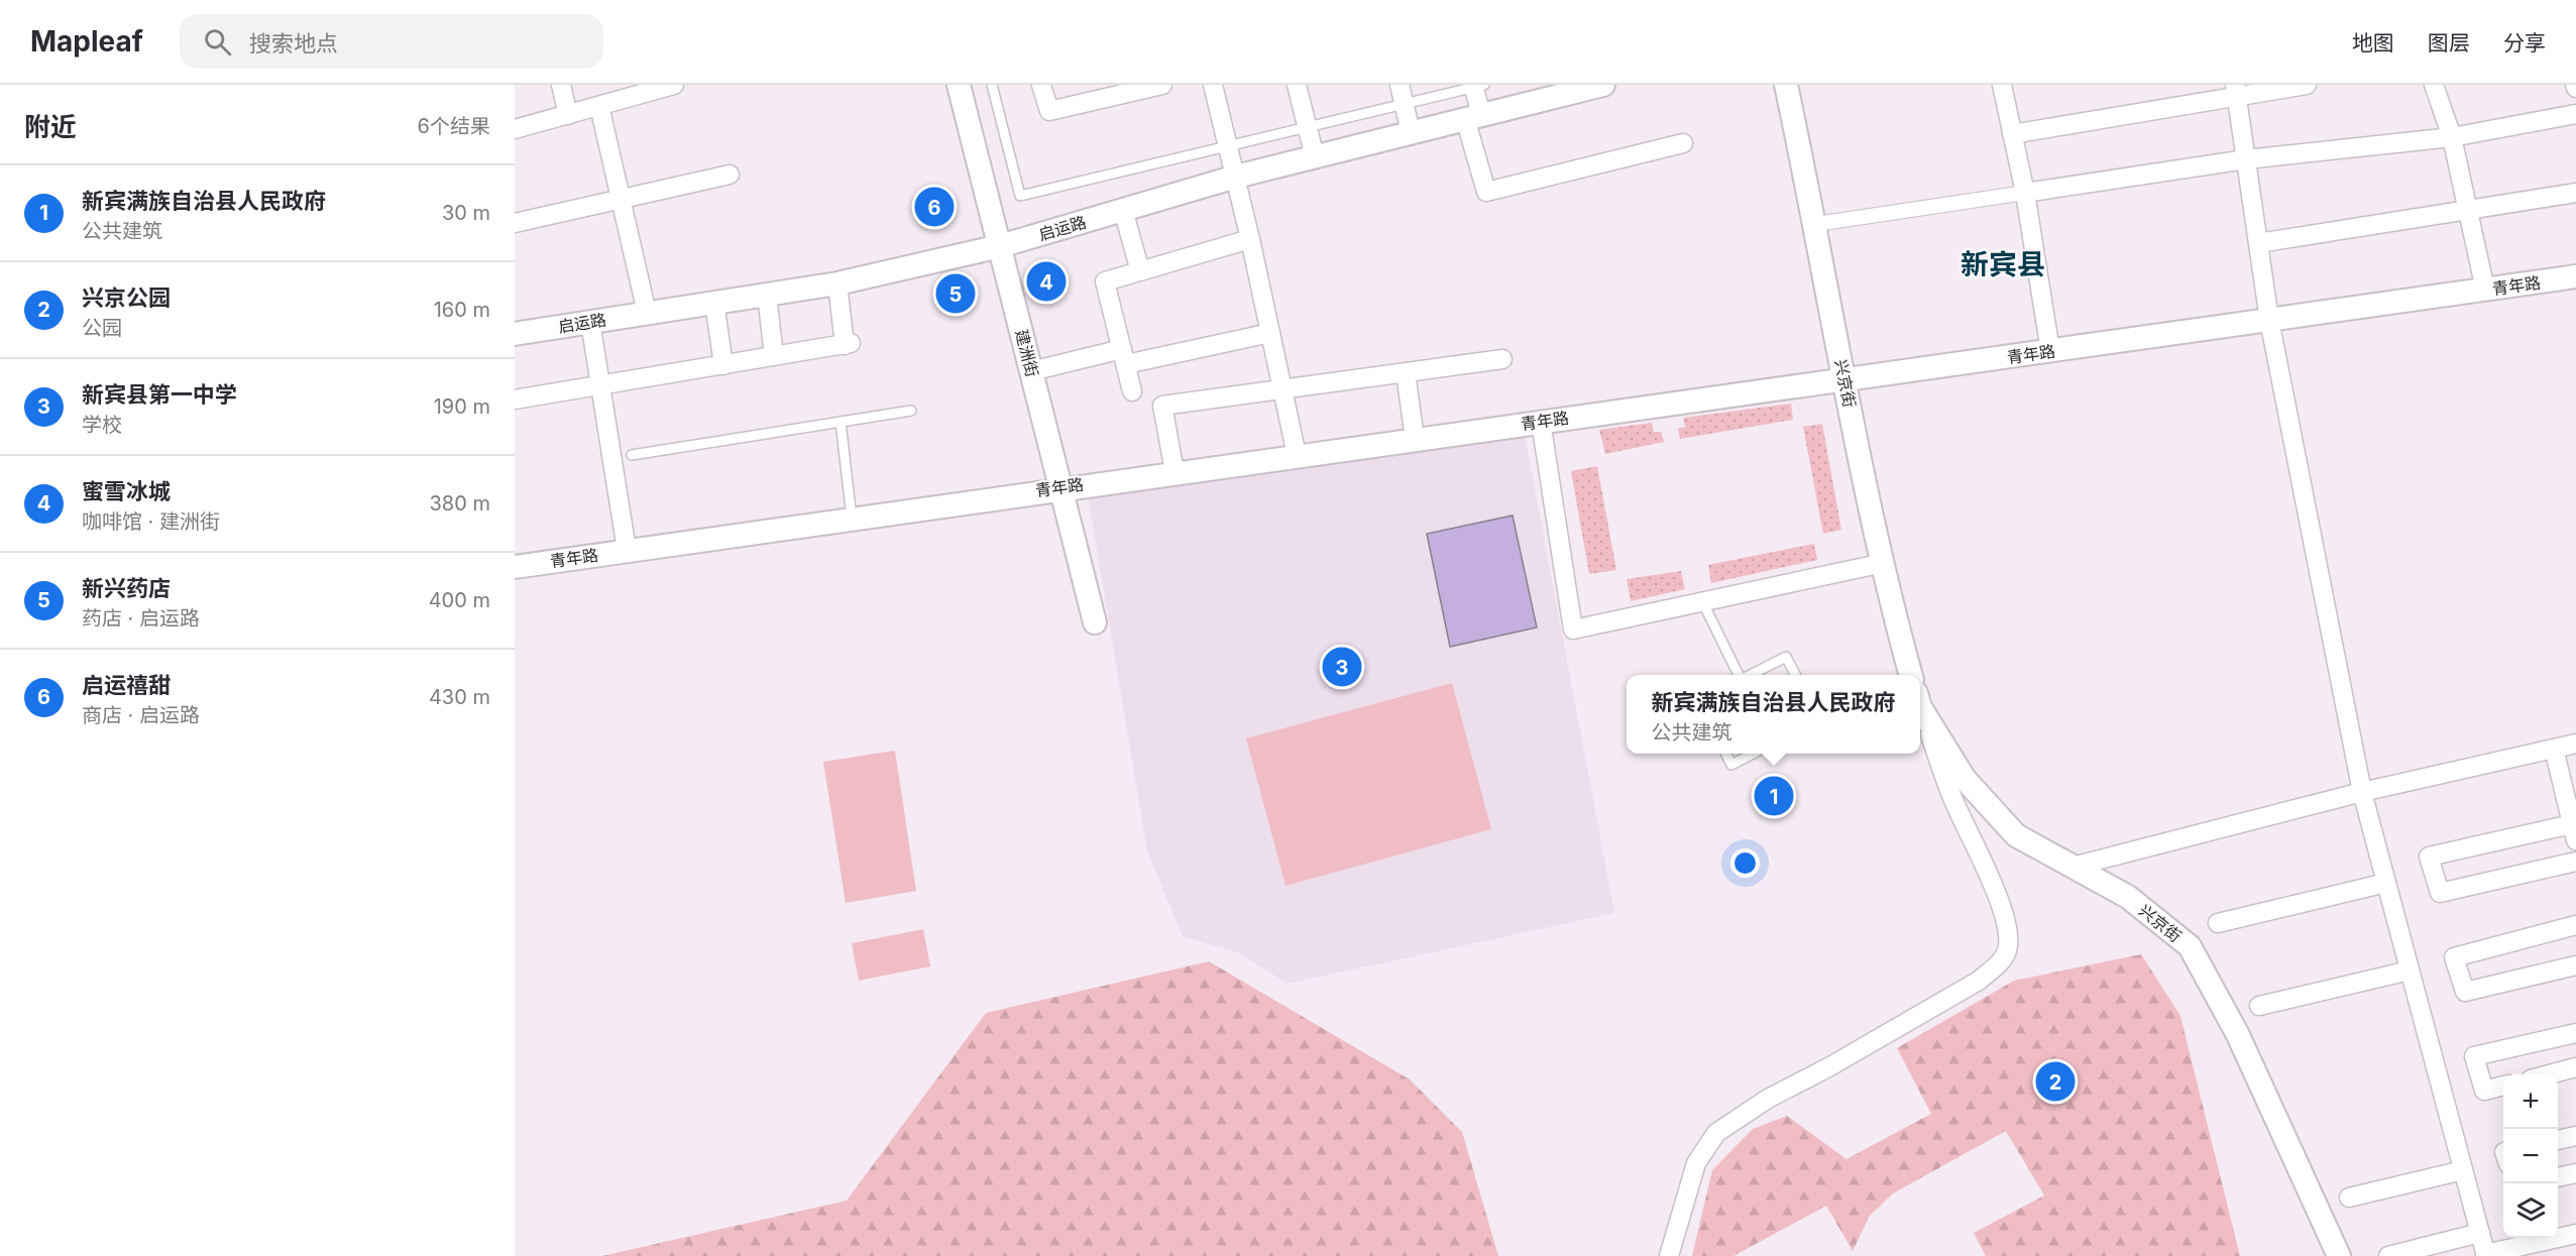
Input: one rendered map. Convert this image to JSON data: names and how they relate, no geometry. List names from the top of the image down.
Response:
{
  "streets": {
    "street": [
      "启运路",
      "青年路",
      "建洲街",
      "兴京街"
    ]
  },
  "crossings": [
    ["启运路", "建洲街"],
    ["青年路", "建洲街"],
    ["青年路", "兴京街"]
  ],
  "districts": ["新宾县"],
  "page": {
    "header": "Mapleaf",
    "search": "搜索地点",
    "nav": ["地图", "图层", "分享"],
    "heading": ["附近", "6个结果"],
    "list": [
      {
        "mark": "1",
        "name": "新宾满族自治县人民政府",
        "note": "公共建筑",
        "value": "30 m"
      },
      {
        "mark": "2",
        "name": "兴京公园",
        "note": "公园",
        "value": "160 m"
      },
      {
        "mark": "3",
        "name": "新宾县第一中学",
        "note": "学校",
        "value": "190 m"
      },
      {
        "mark": "4",
        "name": "蜜雪冰城",
        "note": "咖啡馆 · 建洲街",
        "value": "380 m"
      },
      {
        "mark": "5",
        "name": "新兴药店",
        "note": "药店 · 启运路",
        "value": "400 m"
      },
      {
        "mark": "6",
        "name": "启运禧甜",
        "note": "商店 · 启运路",
        "value": "430 m"
      }
    ],
    "pins": [
      "6",
      "4",
      "5",
      "3",
      "1",
      "2"
    ],
    "popup": ["新宾满族自治县人民政府", "公共建筑"],
    "map_buttons": ["+", "−"]
  }
}
